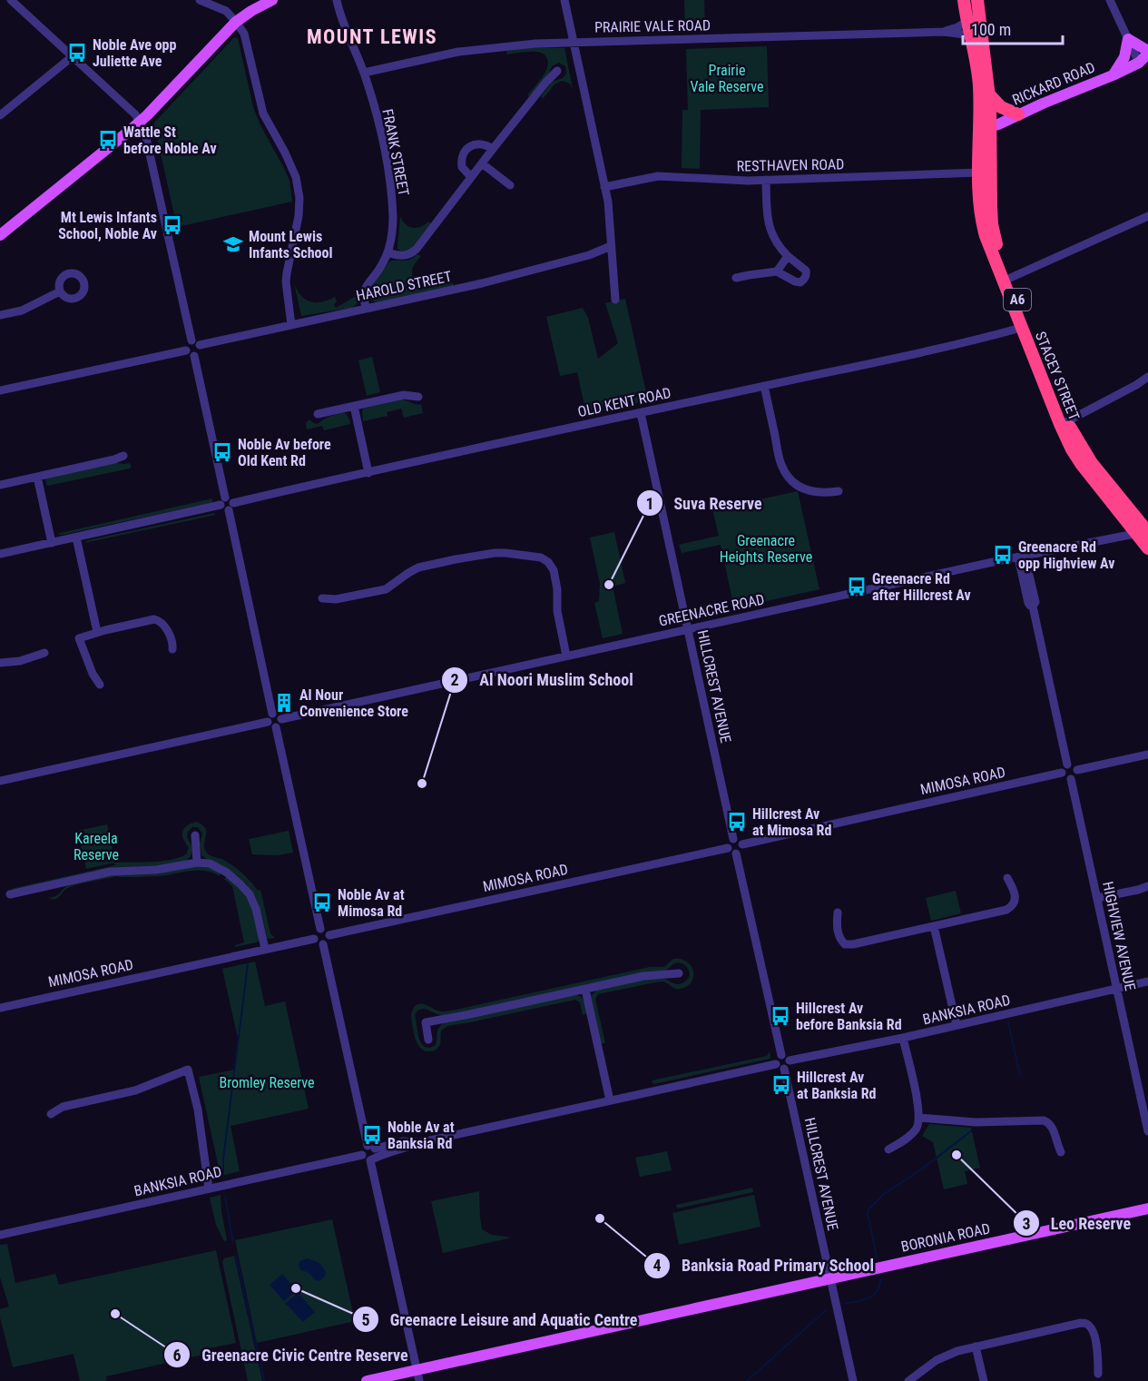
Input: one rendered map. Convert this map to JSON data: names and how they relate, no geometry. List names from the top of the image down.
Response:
{
  "streets": {
    "highway": ["A6", "STACEY STREET"],
    "main road": ["RICKARD ROAD", "BORONIA ROAD"],
    "street": [
      "PRAIRIE VALE ROAD",
      "FRANK STREET",
      "RESTHAVEN ROAD",
      "HAROLD STREET",
      "OLD KENT ROAD",
      "GREENACRE ROAD",
      "HILLCREST AVENUE",
      "MIMOSA ROAD",
      "HIGHVIEW AVENUE",
      "BANKSIA ROAD"
    ]
  },
  "crossings": [
    ["PRAIRIE VALE ROAD", "FRANK STREET"],
    ["PRAIRIE VALE ROAD", "STACEY STREET"],
    ["RICKARD ROAD", "STACEY STREET"],
    ["FRANK STREET", "HAROLD STREET"],
    ["RESTHAVEN ROAD", "STACEY STREET"],
    ["STACEY STREET", "OLD KENT ROAD"],
    ["STACEY STREET", "GREENACRE ROAD"],
    ["OLD KENT ROAD", "HILLCREST AVENUE"],
    ["GREENACRE ROAD", "HILLCREST AVENUE"],
    ["HILLCREST AVENUE", "MIMOSA ROAD"],
    ["HILLCREST AVENUE", "BANKSIA ROAD"],
    ["HILLCREST AVENUE", "BORONIA ROAD"],
    ["MIMOSA ROAD", "HIGHVIEW AVENUE"],
    ["HIGHVIEW AVENUE", "BANKSIA ROAD"]
  ],
  "districts": ["MOUNT LEWIS"],
  "parks": [
    "Prairie Vale Reserve",
    "Greenacre Heights Reserve",
    "Kareela Reserve",
    "Bromley Reserve"
  ],
  "places": {
    "bus stop": [
      "Noble Ave opp Juliette Ave",
      "Wattle St before Noble Av",
      "Mt Lewis Infants School, Noble Av",
      "Noble Av before Old Kent Rd",
      "Greenacre Rd opp Highview Av",
      "Greenacre Rd after Hillcrest Av",
      "Hillcrest Av at Mimosa Rd",
      "Noble Av at Mimosa Rd",
      "Hillcrest Av before Banksia Rd",
      "Hillcrest Av at Banksia Rd",
      "Noble Av at Banksia Rd"
    ],
    "school or university": ["Mount Lewis Infants School"],
    "other": [
      "Suva Reserve",
      "Al Noori Muslim School",
      "Leo Reserve",
      "Banksia Road Primary School",
      "Greenacre Leisure and Aquatic Centre",
      "Greenacre Civic Centre Reserve"
    ],
    "building": ["Al Nour Convenience Store"]
  },
  "scale_bar": "100 m"
}
